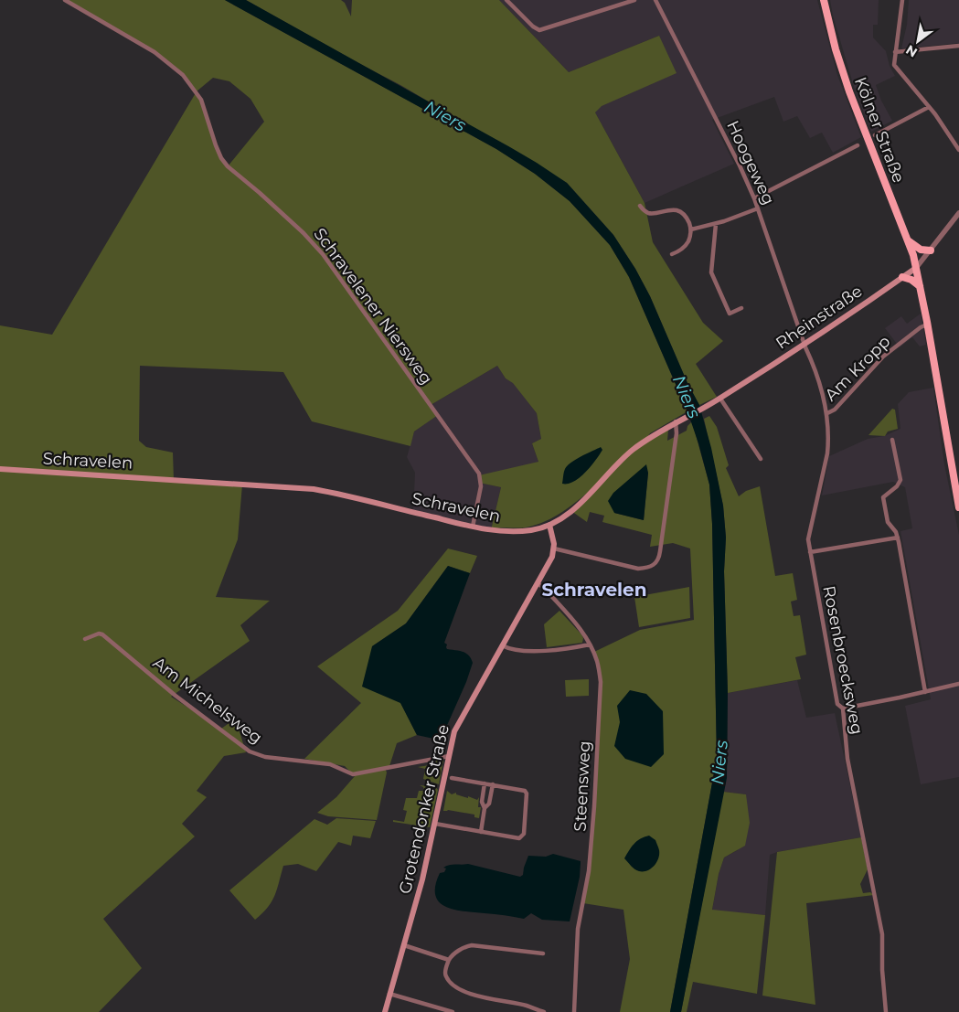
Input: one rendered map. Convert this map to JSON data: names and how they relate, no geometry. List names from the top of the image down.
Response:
{
  "streets": {
    "main road": [
      "Kölner Straße",
      "Rheinstraße",
      "Schravelen",
      "Grotendonker Straße"
    ],
    "street": [
      "Hoogeweg",
      "Schravelener Niersweg",
      "Am Kropp",
      "Rosenbroecksweg",
      "Am Michelsweg",
      "Steensweg"
    ]
  },
  "crossings": [
    ["Kölner Straße", "Rheinstraße"],
    ["Kölner Straße", "Am Kropp"],
    ["Hoogeweg", "Rheinstraße"],
    ["Hoogeweg", "Rosenbroecksweg"],
    ["Schravelener Niersweg", "Schravelen"],
    ["Rheinstraße", "Schravelen"],
    ["Rheinstraße", "Rosenbroecksweg"],
    ["Am Kropp", "Rosenbroecksweg"],
    ["Am Michelsweg", "Grotendonker Straße"],
    ["Steensweg", "Grotendonker Straße"]
  ],
  "districts": ["Schravelen"],
  "water": ["Niers"],
  "north": "bottom left"
}
